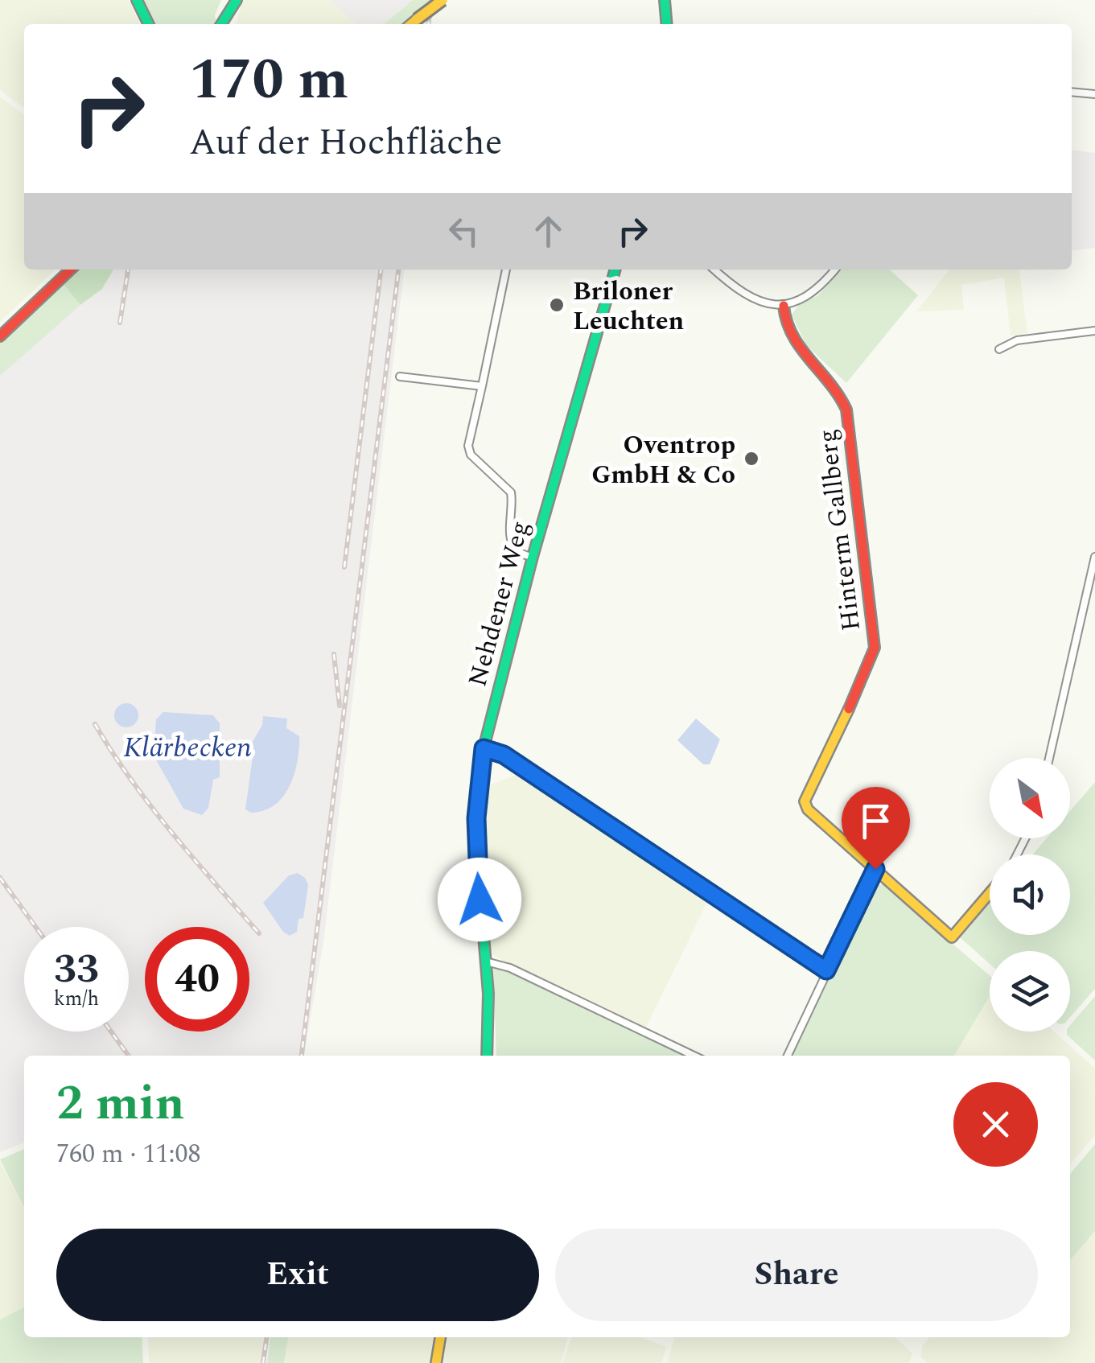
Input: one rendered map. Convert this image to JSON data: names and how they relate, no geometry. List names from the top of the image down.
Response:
{
  "streets": {
    "street": ["Hinterm Gallberg", "Nehdener Weg"]
  },
  "water": ["Klärbecken"],
  "places": ["Briloner Leuchten", "Oventrop GmbH & Co"],
  "north": "bottom right",
  "page": {
    "turn": ["170 m", "Auf der Hochfläche"],
    "speed": "33 km/h",
    "limit": "40",
    "heading": ["2 min", "760 m · 11:08"],
    "buttons": ["Exit", "Share"]
  }
}
